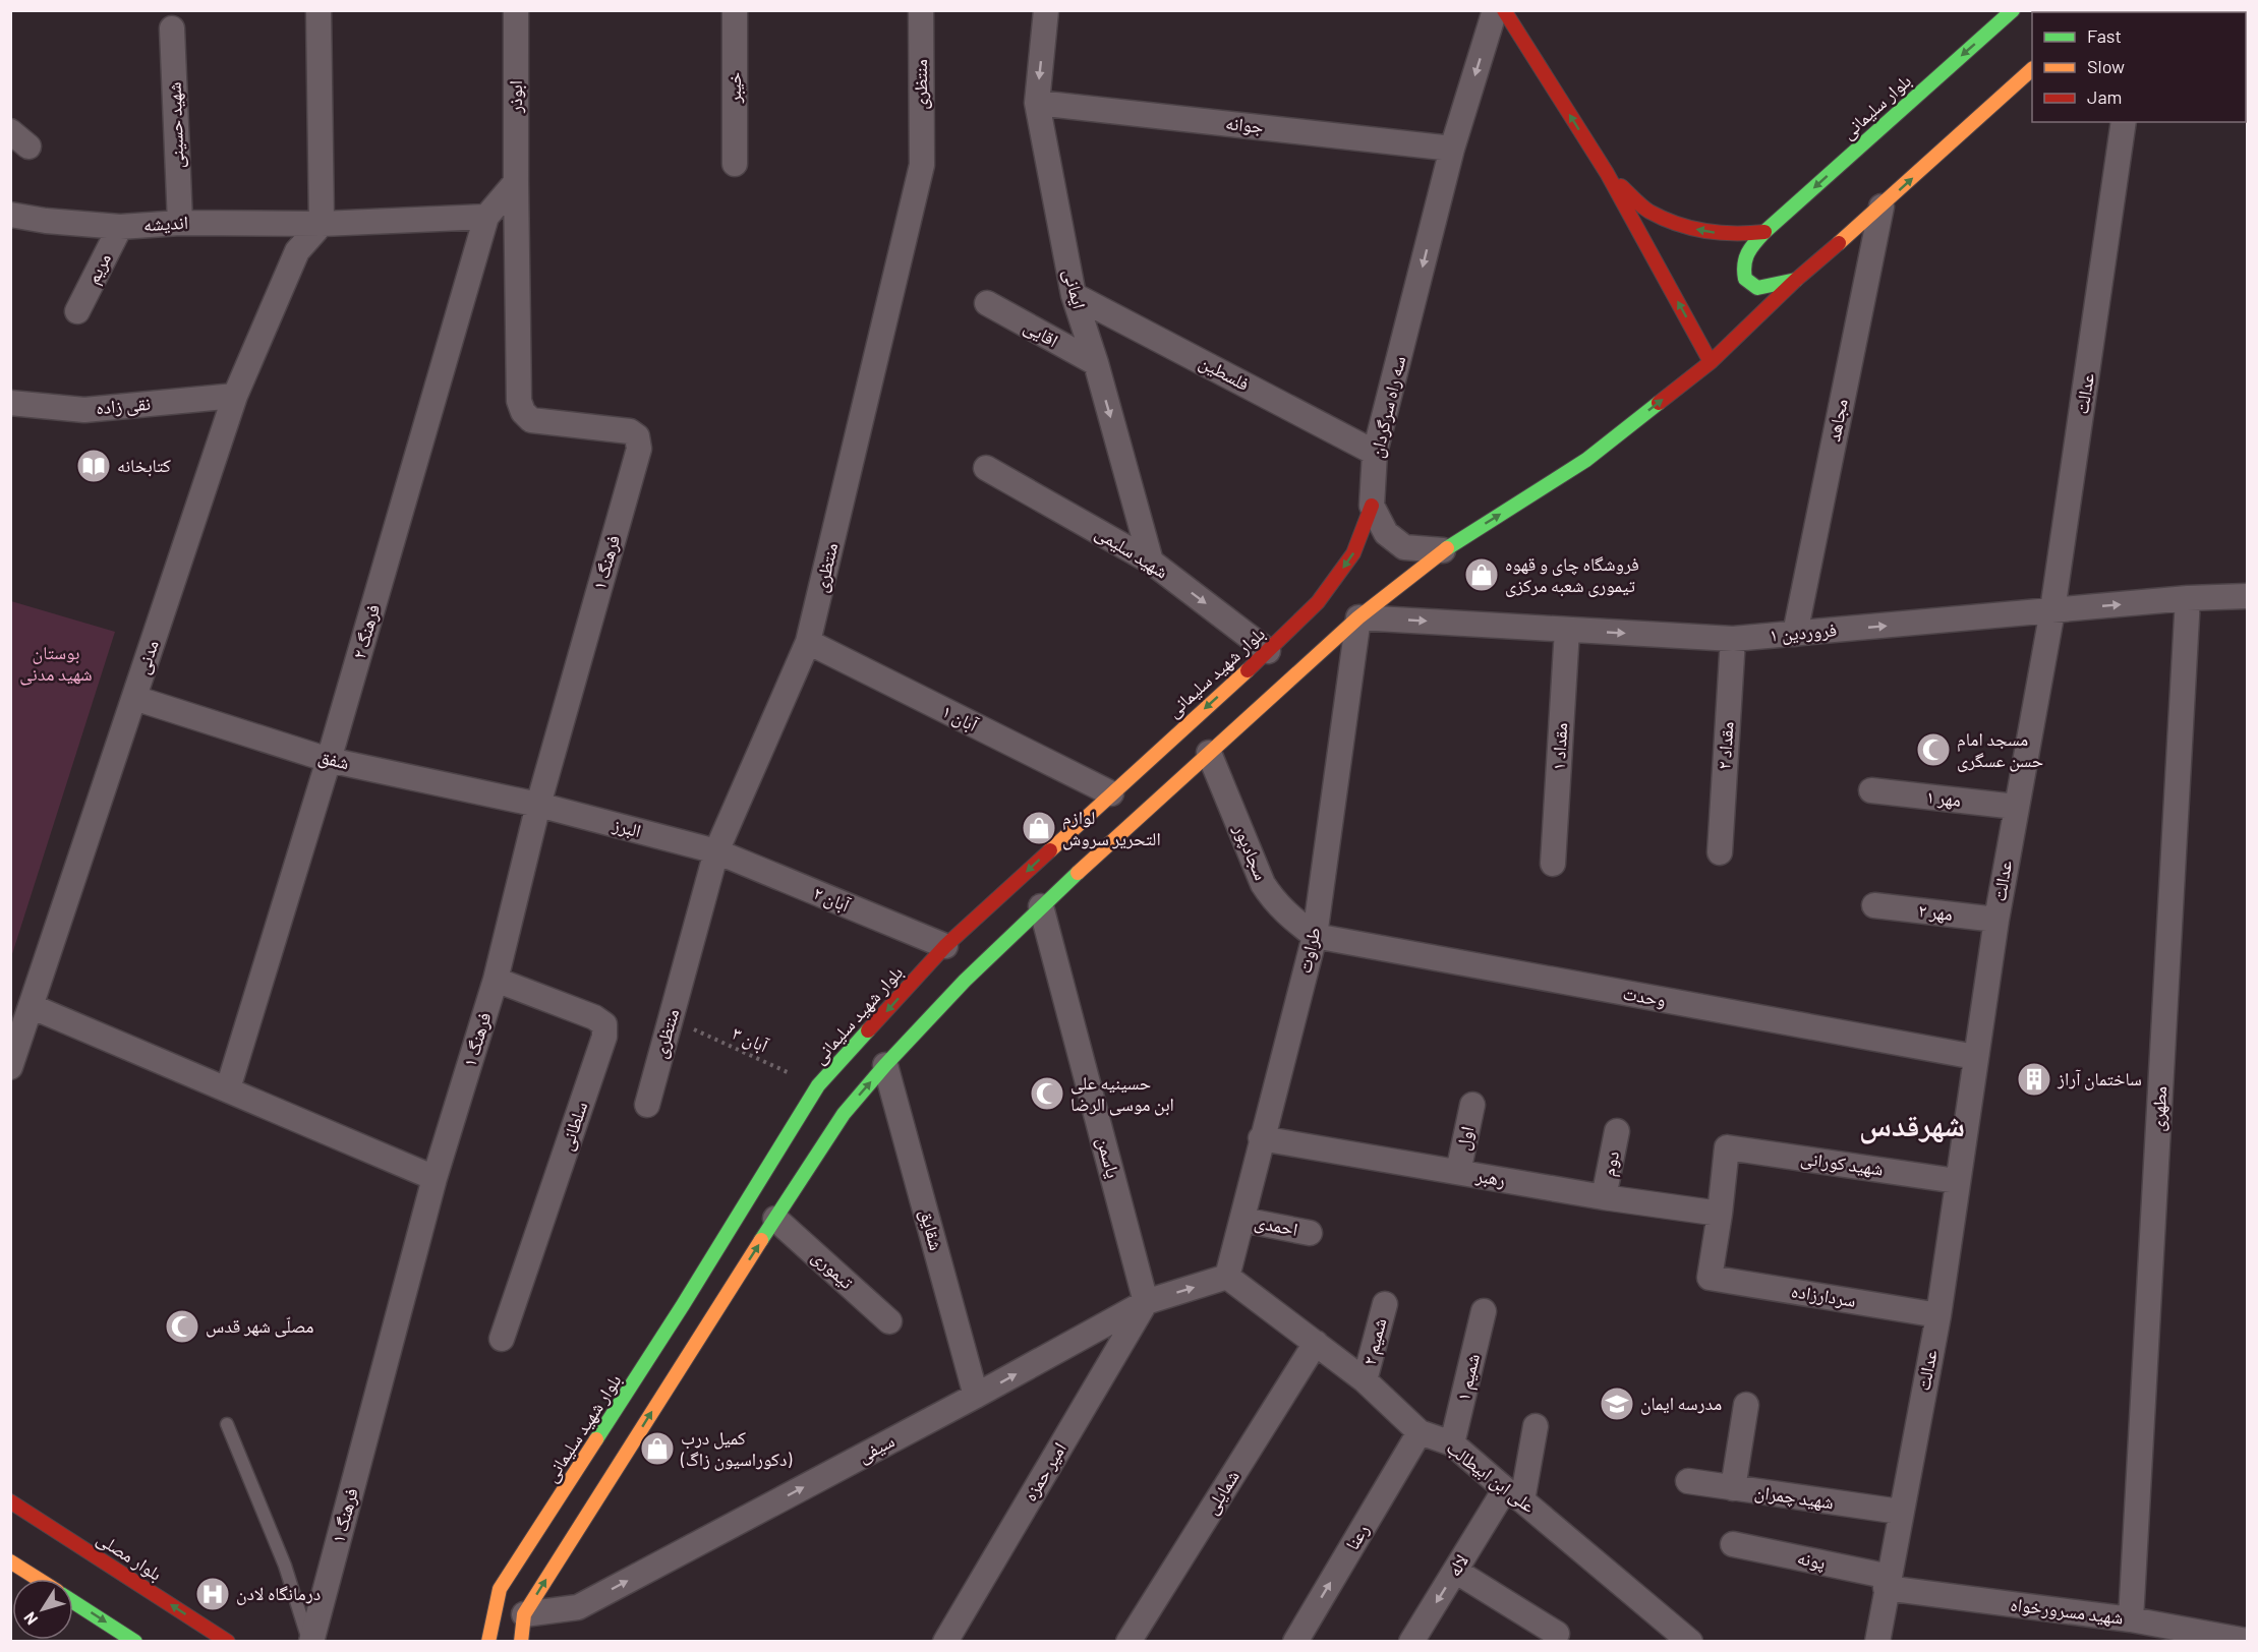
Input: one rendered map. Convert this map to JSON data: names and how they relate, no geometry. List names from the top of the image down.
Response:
{
  "streets": {
    "main road": ["بلوار سلیمانی", "بلوار شهید سلیمانی", "بلوار مصلی"],
    "street": [
      "منتظری",
      "خیبر",
      "ابوذر",
      "شهید حسینی",
      "جوانه",
      "اندیشه",
      "مریم",
      "ایمانی",
      "اقایی",
      "فلسطین",
      "عدالت",
      "نقی زاده",
      "سه راه سرگردان",
      "مجاهد",
      "شهید سلیمی",
      "فرهنگ ۱",
      "فرهنگ ۲",
      "فروردین ۱",
      "مدنی",
      "آبان ۱",
      "مقداد ۲",
      "مقداد ۱",
      "شفق",
      "مهر ۱",
      "البرز",
      "سجادپور",
      "آبان ۲",
      "مهر ۲",
      "طراوت",
      "وحدت",
      "مطهری",
      "سلطانی",
      "اول",
      "یاسمن",
      "دوم",
      "شهید کورانی",
      "رهبر",
      "احمدی",
      "شقایق",
      "تیموری",
      "سردارزاده",
      "شمیم ۲",
      "شمیم ۱",
      "سیفی",
      "امیر حمزه",
      "علی ابن ابیطالب",
      "شمایلی",
      "شهید چمران",
      "رعنا",
      "پونه",
      "لاله",
      "شهید مسرورخواه"
    ],
    "path": ["آبان ۳"]
  },
  "crossings": [
    ["منتظری", "آبان ۱"],
    ["منتظری", "البرز"],
    ["منتظری", "آبان ۲"],
    ["منتظری", "آبان ۳"],
    ["ابوذر", "فرهنگ ۱"],
    ["ابوذر", "فرهنگ ۲"],
    ["شهید حسینی", "اندیشه"],
    ["جوانه", "ایمانی"],
    ["جوانه", "سه راه سرگردان"],
    ["اندیشه", "مریم"],
    ["اندیشه", "فرهنگ ۲"],
    ["اندیشه", "مدنی"],
    ["ایمانی", "اقایی"],
    ["ایمانی", "فلسطین"],
    ["ایمانی", "شهید سلیمی"],
    ["فلسطین", "سه راه سرگردان"],
    ["عدالت", "فروردین ۱"],
    ["عدالت", "مهر ۱"],
    ["عدالت", "مهر ۲"],
    ["عدالت", "وحدت"],
    ["عدالت", "شهید کورانی"],
    ["عدالت", "سردارزاده"],
    ["عدالت", "شهید چمران"],
    ["عدالت", "پونه"],
    ["عدالت", "شهید مسرورخواه"],
    ["نقی زاده", "مدنی"],
    ["سه راه سرگردان", "بلوار شهید سلیمانی"],
    ["مجاهد", "فروردین ۱"],
    ["شهید سلیمی", "بلوار شهید سلیمانی"],
    ["فرهنگ ۱", "شفق"],
    ["فرهنگ ۱", "البرز"],
    ["فرهنگ ۱", "سلطانی"],
    ["فرهنگ ۲", "شفق"],
    ["فروردین ۱", "مقداد ۲"],
    ["فروردین ۱", "مقداد ۱"],
    ["فروردین ۱", "طراوت"],
    ["فروردین ۱", "مطهری"],
    ["مدنی", "شفق"],
    ["بلوار شهید سلیمانی", "آبان ۱"],
    ["بلوار شهید سلیمانی", "آبان ۲"],
    ["بلوار شهید سلیمانی", "آبان ۳"],
    ["شفق", "البرز"],
    ["البرز", "آبان ۲"],
    ["سجادپور", "طراوت"],
    ["سجادپور", "وحدت"],
    ["طراوت", "وحدت"],
    ["طراوت", "رهبر"],
    ["طراوت", "احمدی"],
    ["طراوت", "سیفی"],
    ["طراوت", "علی ابن ابیطالب"],
    ["مطهری", "شهید مسرورخواه"],
    ["اول", "رهبر"],
    ["یاسمن", "سیفی"],
    ["یاسمن", "امیر حمزه"],
    ["دوم", "رهبر"],
    ["شهید کورانی", "رهبر"],
    ["شهید کورانی", "سردارزاده"],
    ["رهبر", "سردارزاده"],
    ["شقایق", "سیفی"],
    ["شمیم ۲", "علی ابن ابیطالب"],
    ["شمیم ۱", "علی ابن ابیطالب"],
    ["سیفی", "امیر حمزه"],
    ["سیفی", "علی ابن ابیطالب"],
    ["علی ابن ابیطالب", "شمایلی"],
    ["علی ابن ابیطالب", "رعنا"],
    ["علی ابن ابیطالب", "لاله"],
    ["پونه", "شهید مسرورخواه"]
  ],
  "one_way": [
    "ایمانی",
    "سه راه سرگردان",
    "شهید سلیمی",
    "فروردین ۱",
    "سیفی",
    "رعنا",
    "لاله"
  ],
  "districts": ["شهرقدس"],
  "parks": ["بوستان شهید مدنی"],
  "places": {
    "library": ["کتابخانه"],
    "shop": ["فروشگاه چای و قهوه تیموری شعبه مرکزی", "لوازم التحریر سروش", "کمیل درب (دکوراسیون زاگ)"],
    "mosque": ["مسجد امام حسن عسگری", "حسینیه علی ابن موسی الرضا", "مصلّی شهر قدس"],
    "building": ["ساختمان آراز"],
    "school or university": ["مدرسه ایمان"],
    "hospital": ["درمانگاه لادن"]
  },
  "legend": ["Fast", "Slow", "Jam"],
  "north": "bottom left"
}
